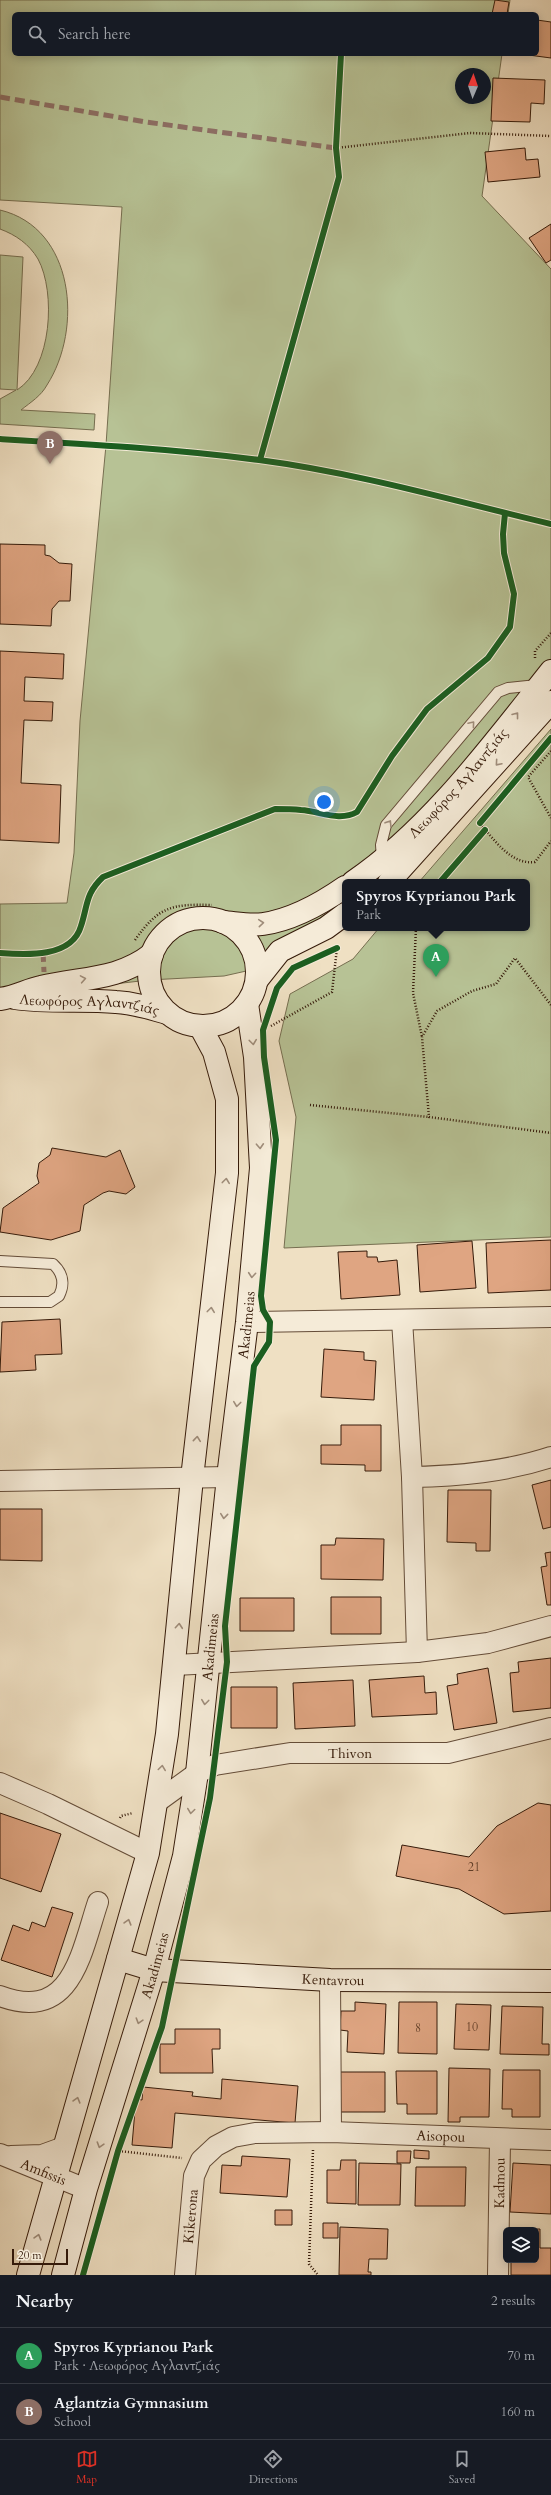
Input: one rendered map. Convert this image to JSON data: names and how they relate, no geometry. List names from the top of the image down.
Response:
{
  "streets": {
    "main road": ["Λεωφόρος Αγλαντζιάς", "Akadimeias", "Kentavrou"],
    "street": [
      "Thivon",
      "Aisopou",
      "Amfissis",
      "Kadmou",
      "Kikerona"
    ]
  },
  "crossings": [
    ["Λεωφόρος Αγλαντζιάς", "Akadimeias"],
    ["Akadimeias", "Thivon"],
    ["Akadimeias", "Kentavrou"],
    ["Akadimeias", "Amfissis"],
    ["Aisopou", "Kadmou"],
    ["Aisopou", "Kikerona"]
  ],
  "house_numbers": ["21", "10", "8"],
  "scale_bar": "20 m",
  "north": "top",
  "page": {
    "search": "Search here",
    "pins": ["B", "A"],
    "popup": ["Spyros Kyprianou Park", "Park"],
    "scale": "20 m",
    "heading": ["Nearby", "2 results"],
    "list": [
      {
        "mark": "A",
        "name": "Spyros Kyprianou Park",
        "note": "Park · Λεωφόρος Αγλαντζιάς",
        "value": "70 m"
      },
      {
        "mark": "B",
        "name": "Aglantzia Gymnasium",
        "note": "School",
        "value": "160 m"
      }
    ],
    "nav": ["Map", "Directions", "Saved"]
  }
}
